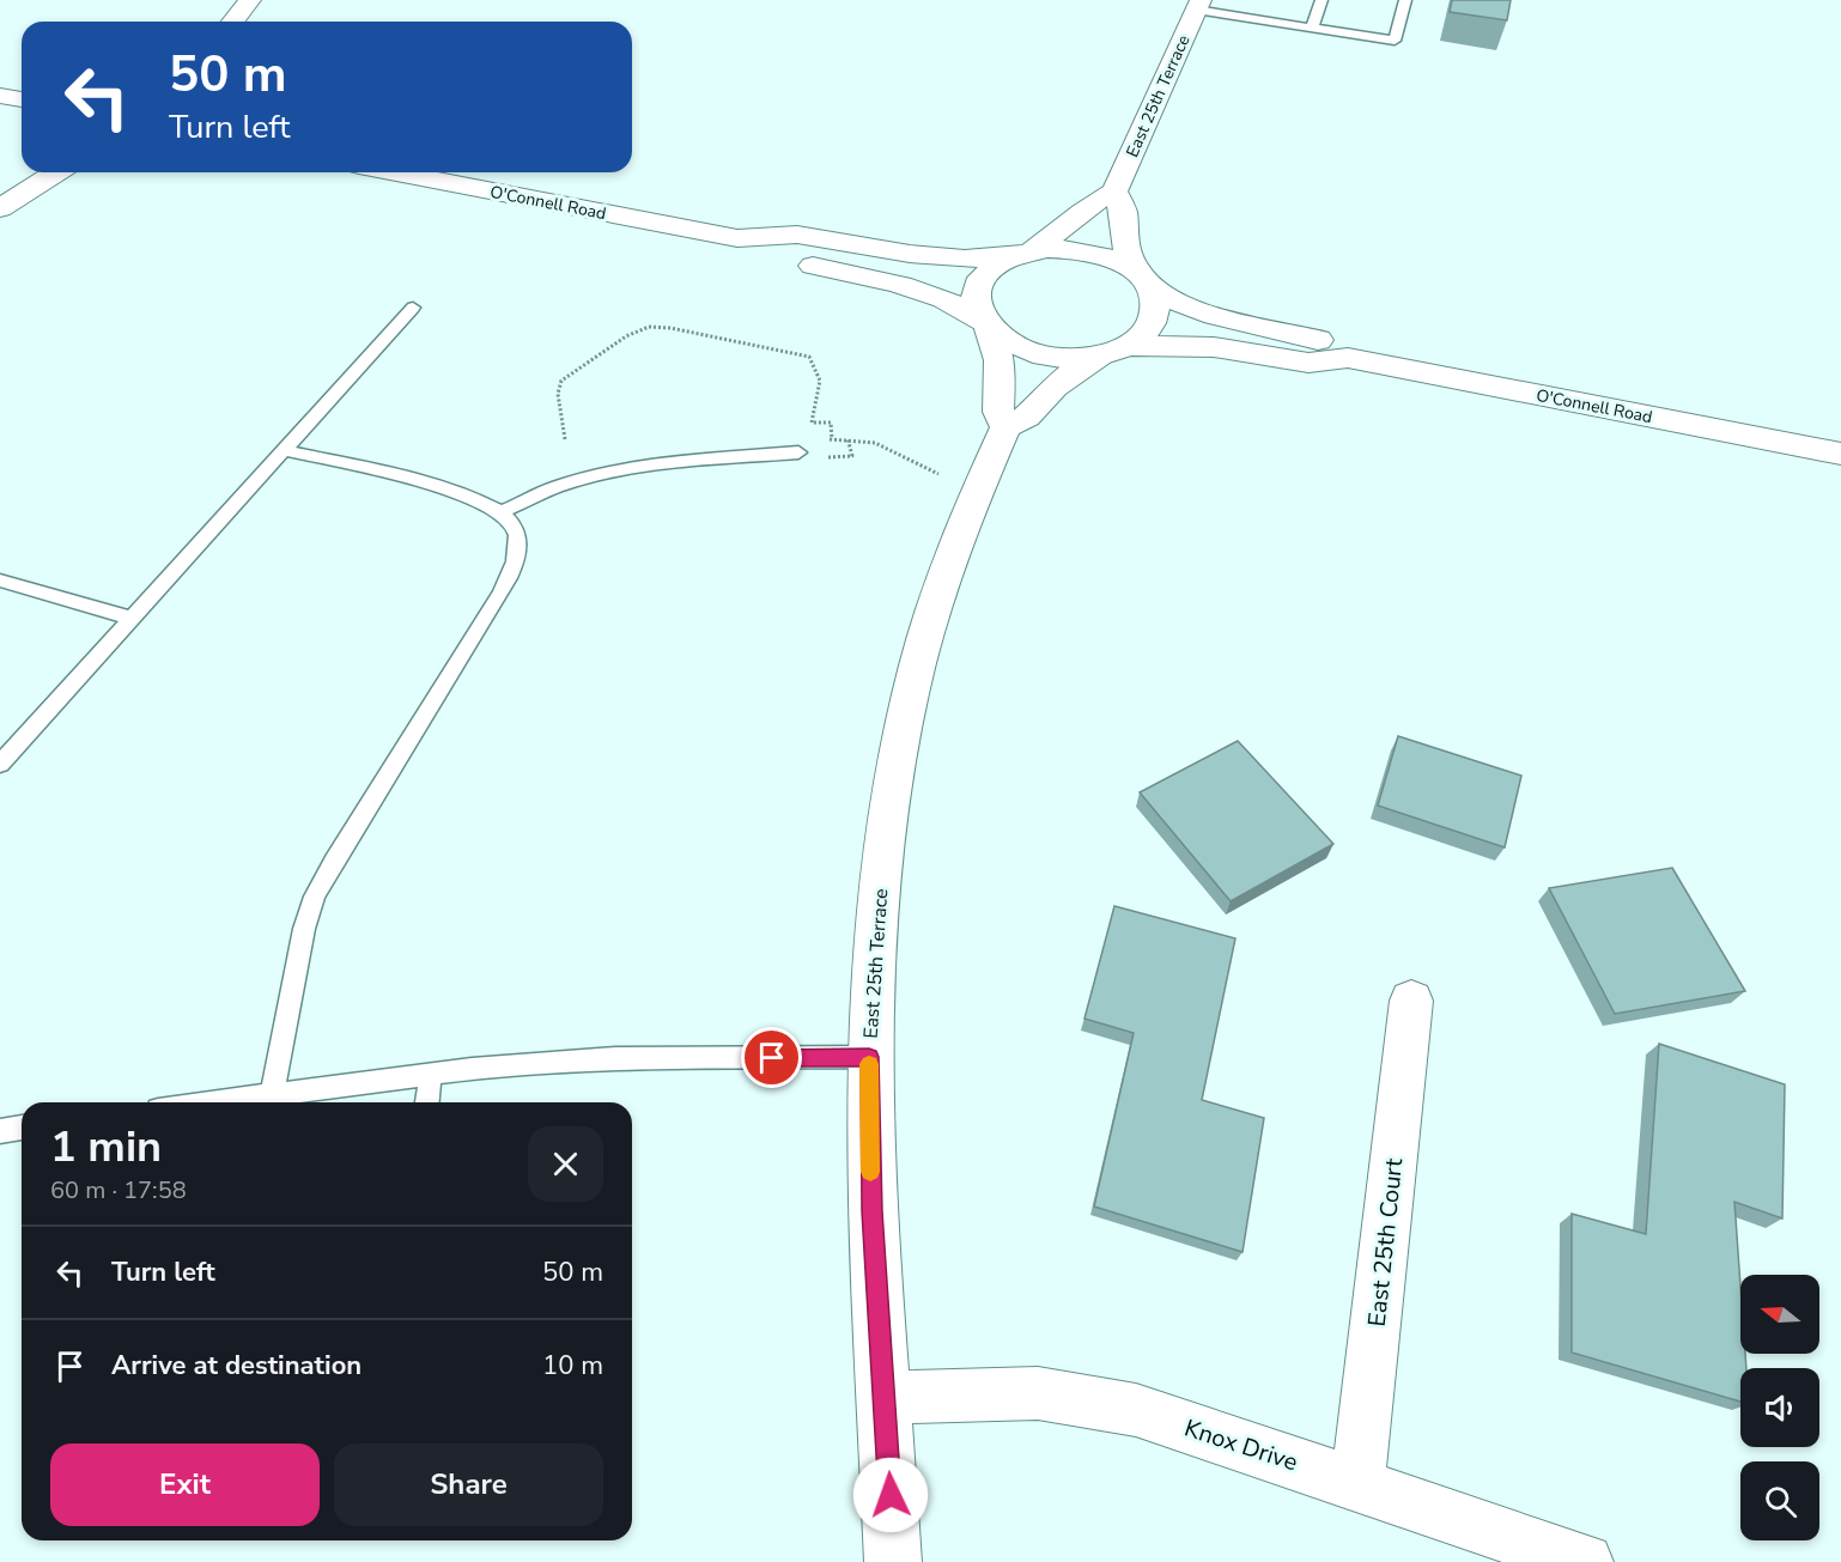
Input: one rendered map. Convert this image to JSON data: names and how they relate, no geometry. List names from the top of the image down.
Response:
{
  "streets": {
    "street": [
      "East 25th Terrace",
      "O'Connell Road",
      "East 25th Court",
      "Knox Drive"
    ]
  },
  "crossings": [
    ["East 25th Terrace", "Knox Drive"],
    ["East 25th Court", "Knox Drive"]
  ],
  "north": "left",
  "page": {
    "turn": ["50 m", "Turn left"],
    "heading": ["1 min", "60 m · 17:58"],
    "list": [
      {
        "name": "Turn left",
        "value": "50 m"
      },
      {
        "name": "Arrive at destination",
        "value": "10 m"
      }
    ],
    "buttons": ["Exit", "Share"]
  }
}
